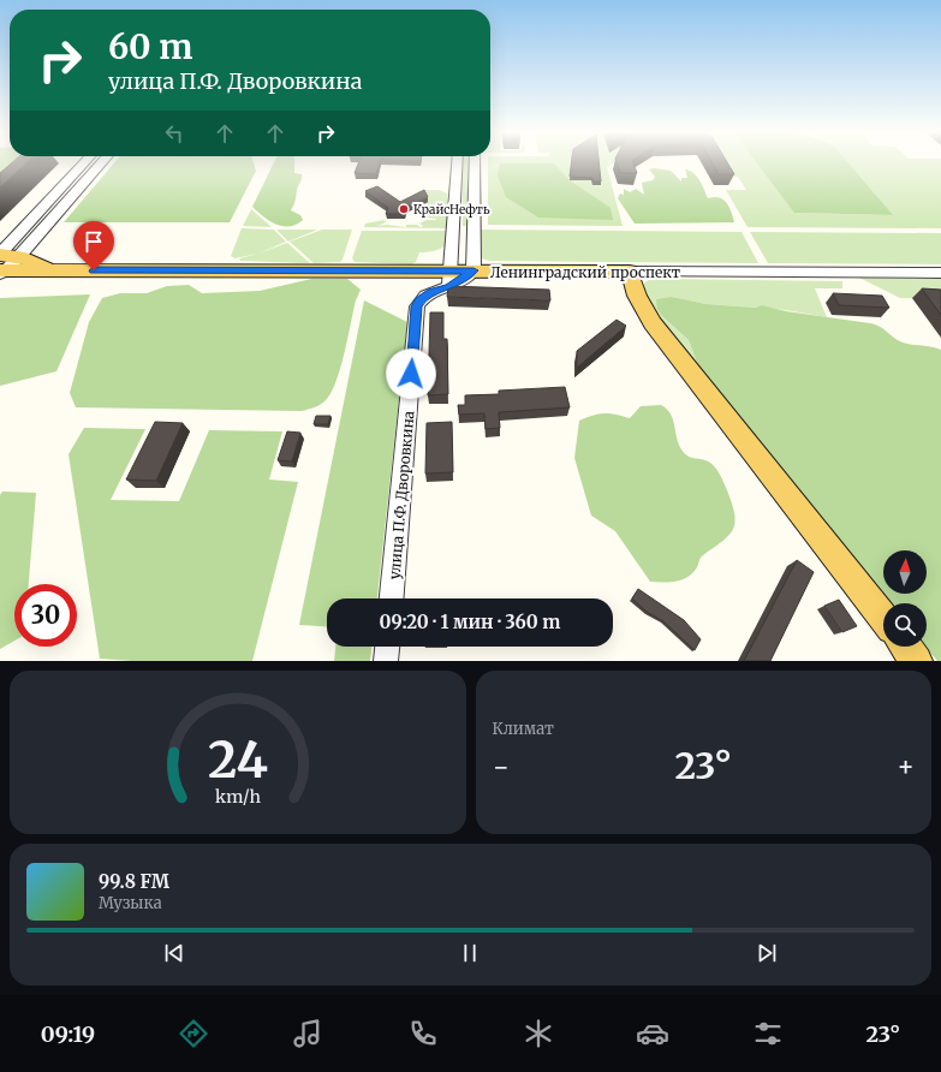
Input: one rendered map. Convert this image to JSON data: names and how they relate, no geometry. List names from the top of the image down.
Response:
{
  "streets": {
    "main road": ["Ленинградский проспект"],
    "street": ["улица П.Ф. Дворовкина"]
  },
  "crossings": [
    ["Ленинградский проспект", "улица П.Ф. Дворовкина"]
  ],
  "places": ["КрайсНефть"],
  "north": "top",
  "page": {
    "turn": ["60 m", "улица П.Ф. Дворовкина"],
    "limit": "30",
    "trip": "09:20 · 1 мин · 360 m",
    "tile": "Климат",
    "heat": ["−", "23°", "+"],
    "song": ["99.8 FM", "Музыка"],
    "tabs": ["09:19", "23°"],
    "gauge": ["24", "km/h"]
  }
}
